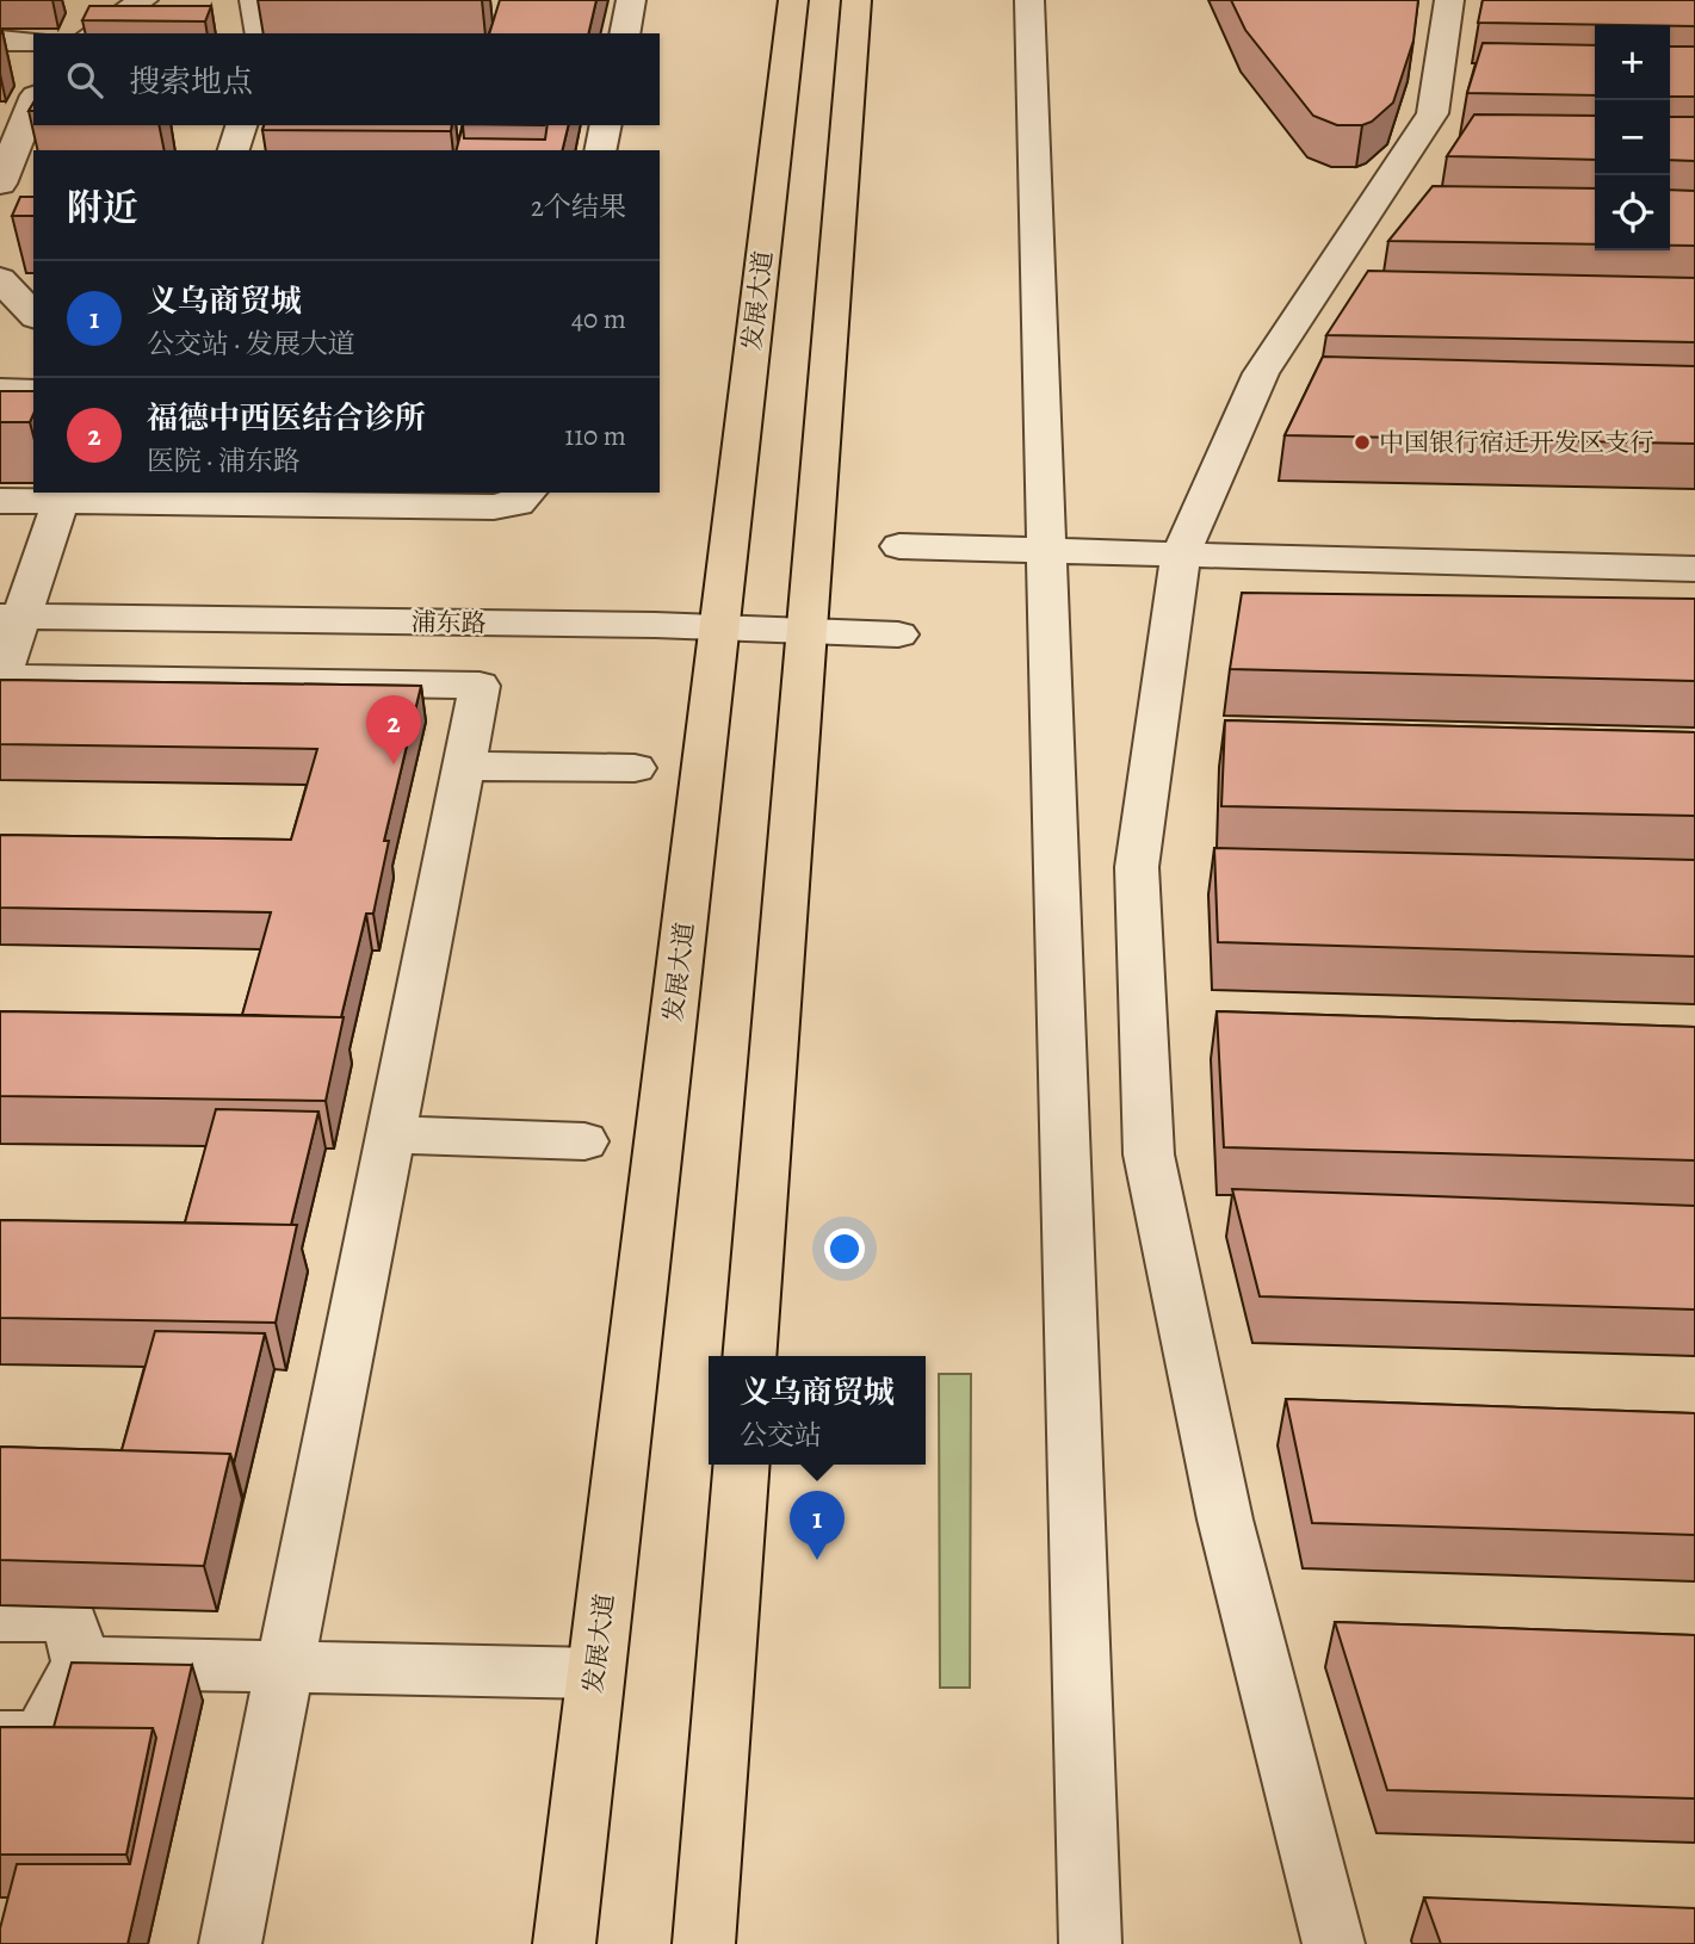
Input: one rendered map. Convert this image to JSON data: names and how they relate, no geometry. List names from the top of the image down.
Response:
{
  "streets": {
    "main road": ["发展大道"],
    "street": ["浦东路"]
  },
  "crossings": [
    ["发展大道", "浦东路"]
  ],
  "places": ["中国银行宿迁开发区支行"],
  "page": {
    "map_buttons": ["+", "−"],
    "search": "搜索地点",
    "heading": ["附近", "2个结果"],
    "list": [
      {
        "mark": "1",
        "name": "义乌商贸城",
        "note": "公交站 · 发展大道",
        "value": "40 m"
      },
      {
        "mark": "2",
        "name": "福德中西医结合诊所",
        "note": "医院 · 浦东路",
        "value": "110 m"
      }
    ],
    "pins": ["2", "1"],
    "popup": ["义乌商贸城", "公交站"]
  }
}
